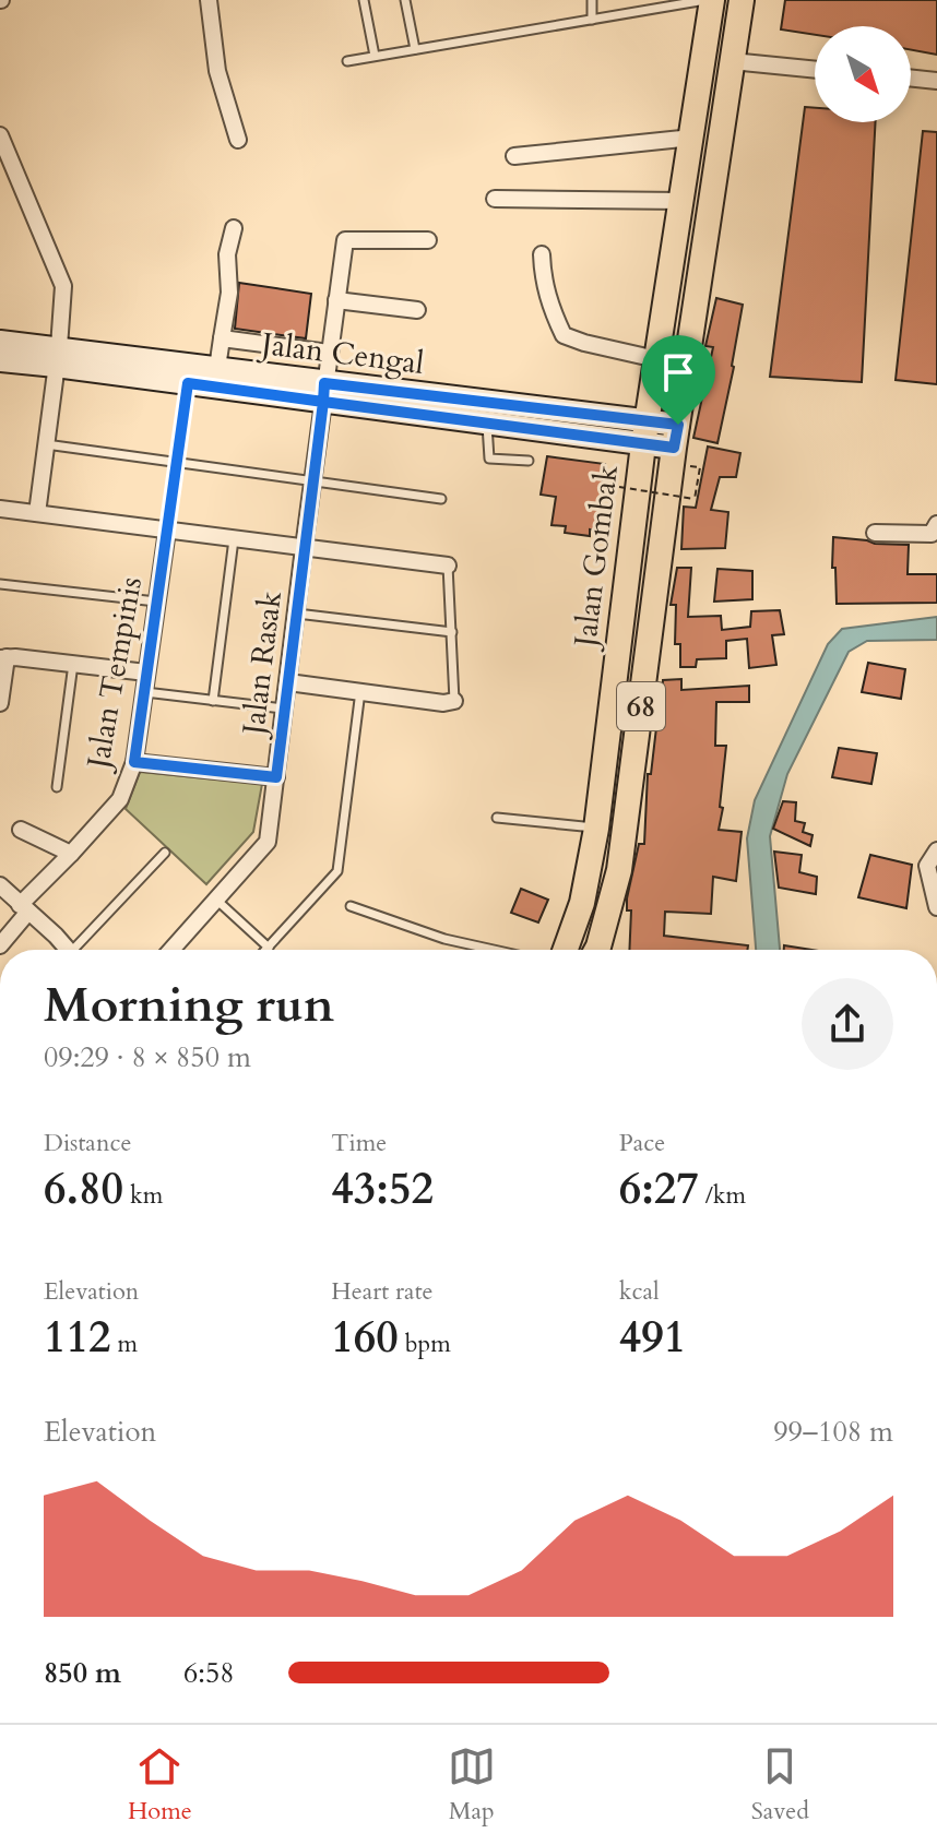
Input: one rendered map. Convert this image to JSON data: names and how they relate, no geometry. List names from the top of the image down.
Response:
{
  "streets": {
    "main road": ["Jalan Gombak", "68"],
    "street": ["Jalan Cengal", "Jalan Rasak", "Jalan Tempinis"]
  },
  "crossings": [
    ["Jalan Cengal", "Jalan Gombak"],
    ["Jalan Cengal", "Jalan Rasak"]
  ],
  "north": "bottom right",
  "page": {
    "heading": ["Morning run", "09:29 · 8 × 850 m"],
    "stats": [
      ["Distance", "6.80 km"],
      ["Time", "43:52"],
      ["Pace", "6:27 /km"],
      ["Elevation", "112 m"],
      ["Heart rate", "160 bpm"],
      ["kcal", "491"]
    ],
    "chart": ["Elevation", "99–108 m"],
    "list": [
      {
        "name": "850 m",
        "note": "6:58"
      }
    ],
    "tabs": ["Home", "Map", "Saved"]
  }
}
